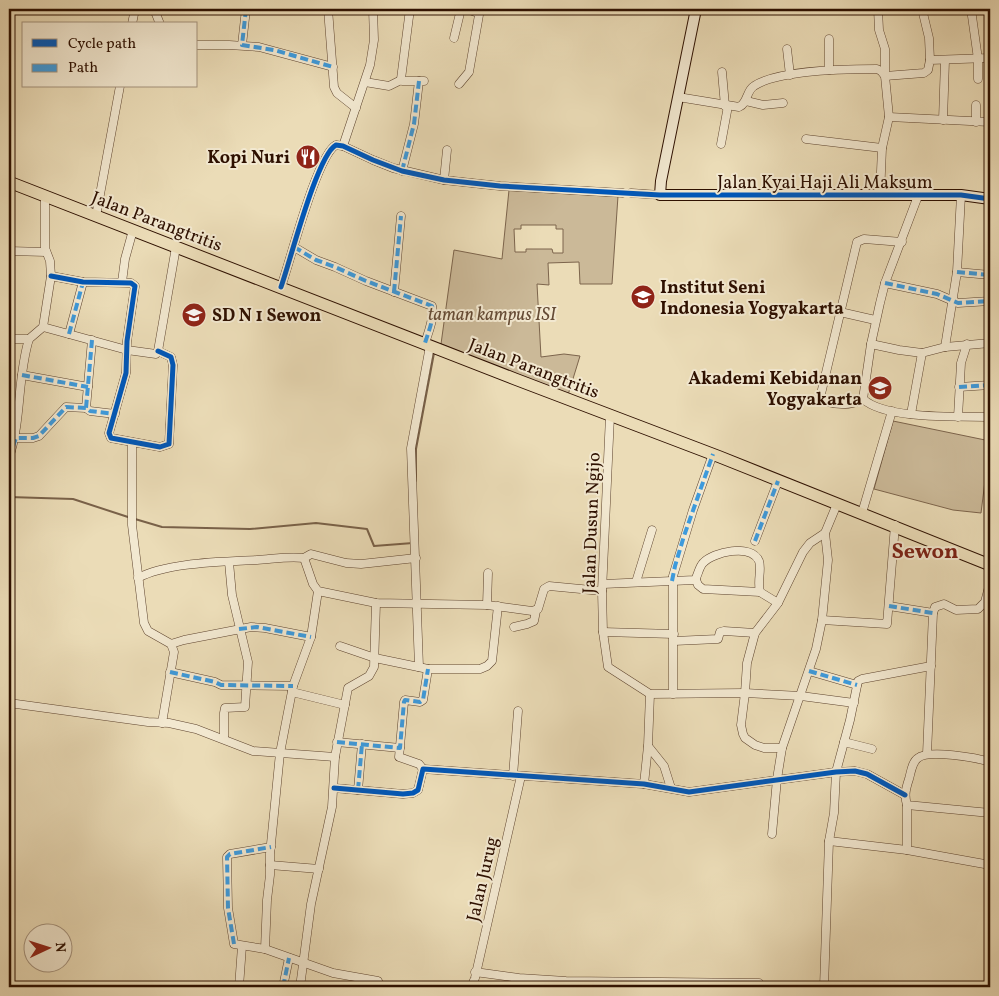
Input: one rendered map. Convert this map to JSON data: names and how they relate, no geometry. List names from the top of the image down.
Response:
{
  "streets": {
    "main road": ["Jalan Parangtritis"],
    "street": ["Jalan Kyai Haji Ali Maksum", "Jalan Dusun Ngijo", "Jalan Jurug"]
  },
  "crossings": [
    ["Jalan Parangtritis", "Jalan Dusun Ngijo"]
  ],
  "districts": ["Sewon"],
  "parks": ["taman kampus ISI"],
  "places": {
    "restaurant": ["Kopi Nuri"],
    "school or university": ["Institut Seni Indonesia Yogyakarta", "SD N 1 Sewon", "Akademi Kebidanan Yogyakarta"]
  },
  "legend": ["Cycle path", "Path"],
  "north": "right"
}
